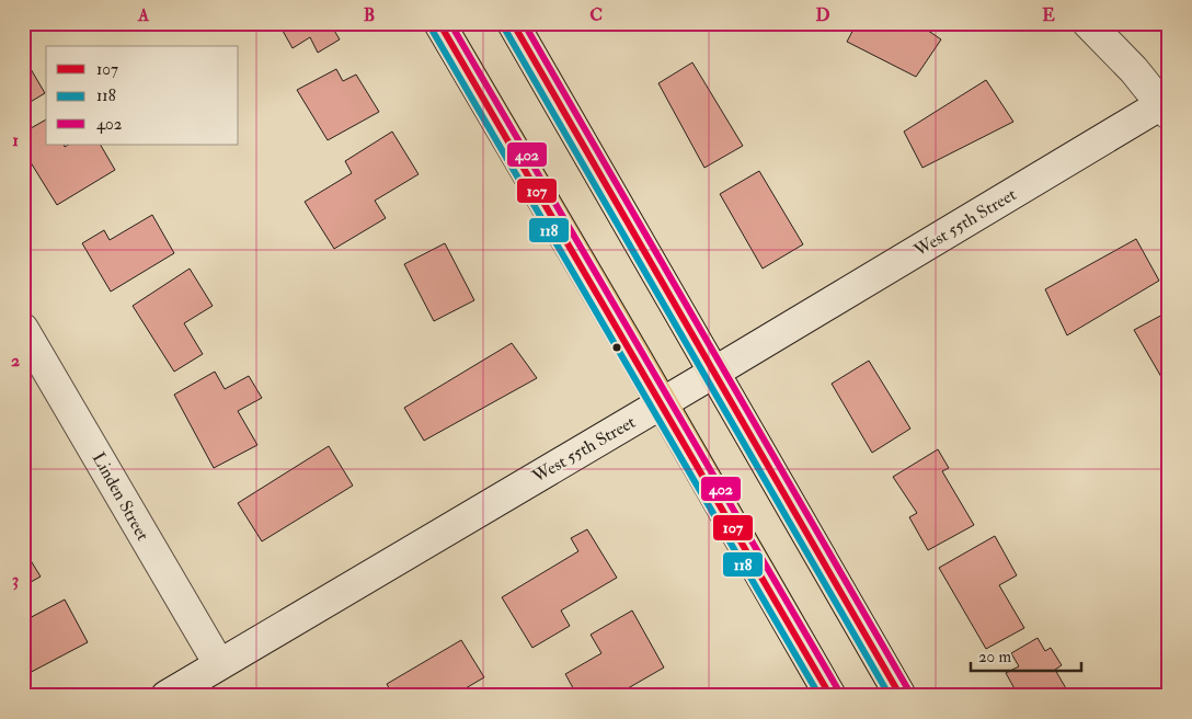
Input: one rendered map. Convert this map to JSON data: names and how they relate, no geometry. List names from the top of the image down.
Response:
{
  "streets": {
    "street": ["West 55th Street", "Linden Street"]
  },
  "crossings": [
    ["West 55th Street", "Linden Street"]
  ],
  "lines": ["transit line 107", "transit line 402", "transit line 118"],
  "legend": ["107", "118", "402"],
  "scale_bar": "20 m",
  "grid": {
    "columns": [
      "A",
      "B",
      "C",
      "D",
      "E"
    ],
    "rows": ["1", "2", "3"]
  }
}
